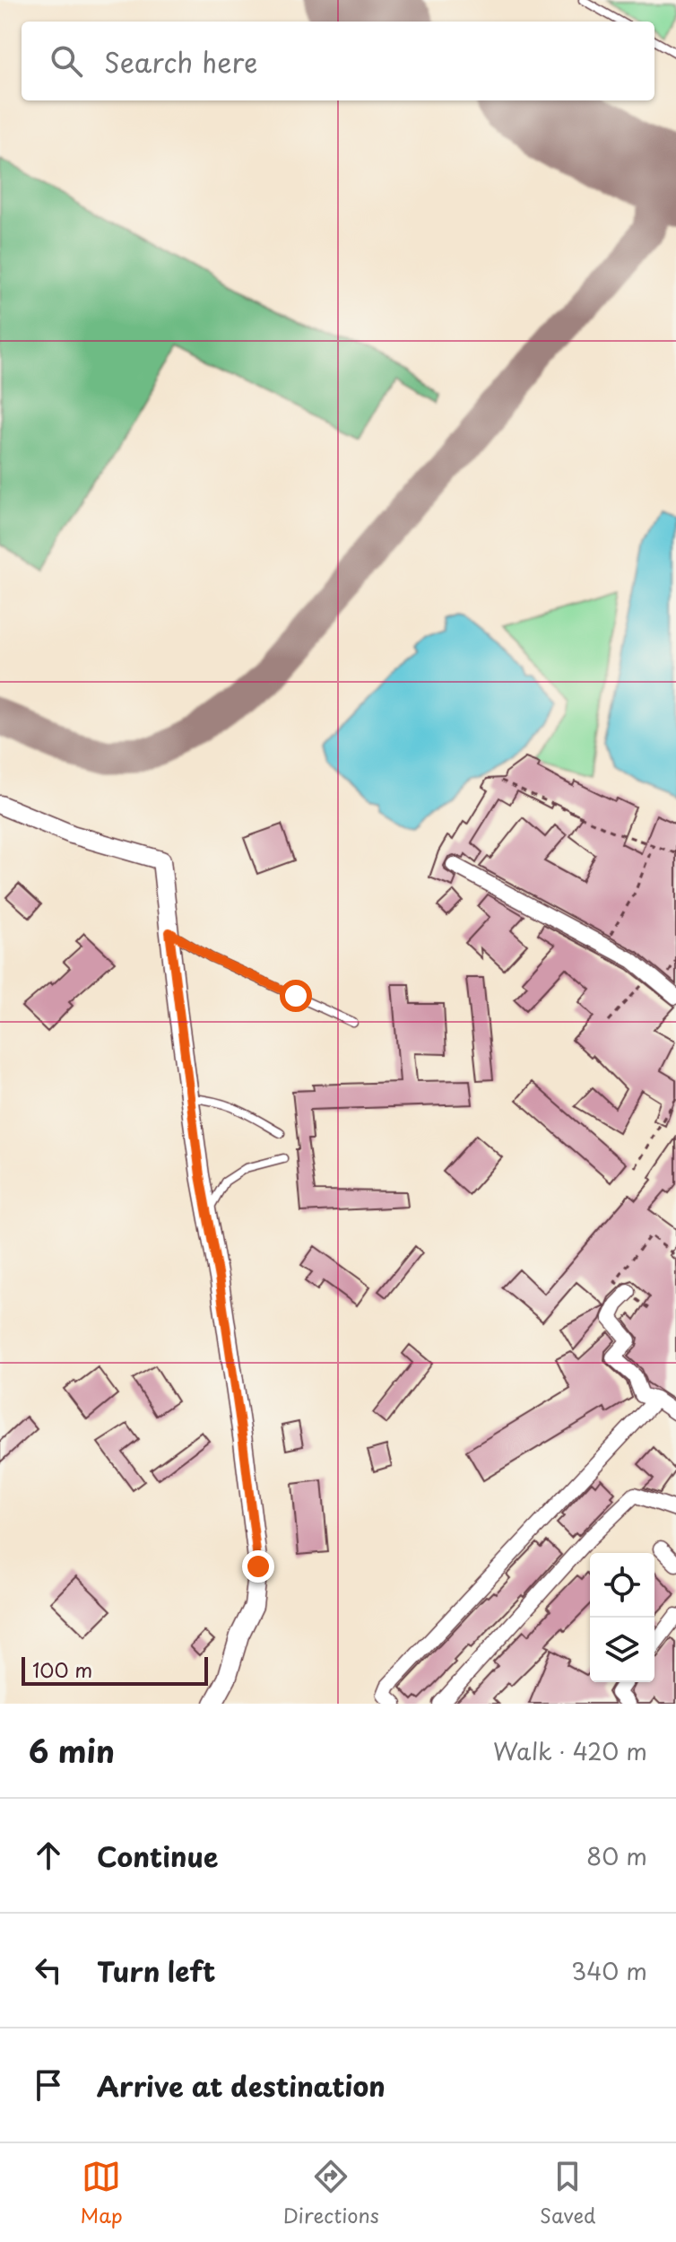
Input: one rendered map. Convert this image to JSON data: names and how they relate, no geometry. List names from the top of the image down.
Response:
{
  "scale_bar": "100 m",
  "page": {
    "search": "Search here",
    "scale": "100 m",
    "heading": ["6 min", "Walk · 420 m"],
    "list": [
      ["Continue", "80 m"],
      ["Turn left", "340 m"],
      "Arrive at destination"
    ],
    "nav": ["Map", "Directions", "Saved"]
  }
}
